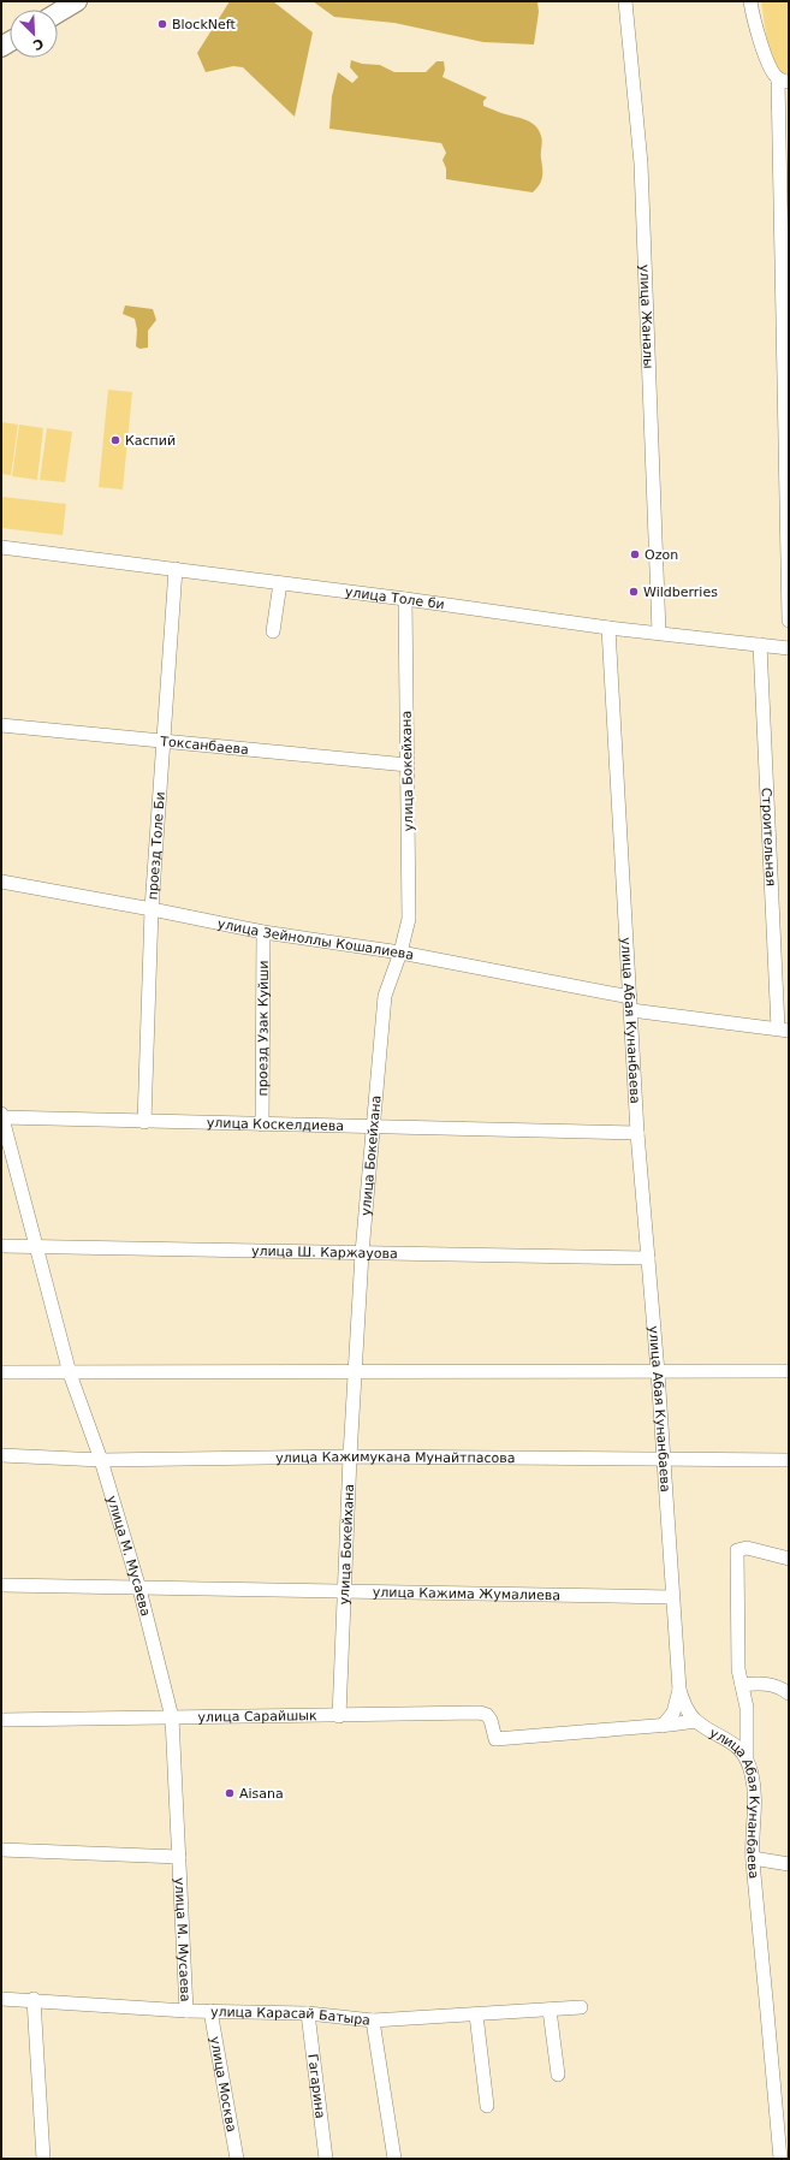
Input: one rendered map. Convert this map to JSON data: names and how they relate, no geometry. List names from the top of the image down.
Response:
{
  "streets": {
    "street": [
      "улица Жаналы",
      "улица Толе би",
      "Токсанбаева",
      "улица Бокейхана",
      "Строительная",
      "проезд Толе Би",
      "улица Зейноллы Кошалиева",
      "улица Абая Кунанбаева",
      "проезд Узак Куйши",
      "улица Коскелдиева",
      "улица Ш. Каржауова",
      "улица Кажимукана Мунайтпасова",
      "улица М. Мусаева",
      "улица Кажима Жумалиева",
      "улица Сарайшык",
      "улица Карасай Батыра",
      "улица Москва",
      "Гагарина"
    ]
  },
  "crossings": [
    ["улица Жаналы", "улица Толе би"],
    ["улица Толе би", "улица Бокейхана"],
    ["улица Толе би", "Строительная"],
    ["улица Толе би", "проезд Толе Би"],
    ["улица Толе би", "улица Абая Кунанбаева"],
    ["Токсанбаева", "улица Бокейхана"],
    ["Токсанбаева", "проезд Толе Би"],
    ["улица Бокейхана", "улица Зейноллы Кошалиева"],
    ["улица Бокейхана", "улица Коскелдиева"],
    ["улица Бокейхана", "улица Ш. Каржауова"],
    ["улица Бокейхана", "улица Кажимукана Мунайтпасова"],
    ["улица Бокейхана", "улица Кажима Жумалиева"],
    ["улица Бокейхана", "улица Сарайшык"],
    ["проезд Толе Би", "улица Зейноллы Кошалиева"],
    ["проезд Толе Би", "улица Коскелдиева"],
    ["улица Зейноллы Кошалиева", "улица Абая Кунанбаева"],
    ["улица Зейноллы Кошалиева", "проезд Узак Куйши"],
    ["улица Абая Кунанбаева", "улица Коскелдиева"],
    ["улица Абая Кунанбаева", "улица Ш. Каржауова"],
    ["улица Абая Кунанбаева", "улица Кажимукана Мунайтпасова"],
    ["улица Абая Кунанбаева", "улица Кажима Жумалиева"],
    ["проезд Узак Куйши", "улица Коскелдиева"],
    ["улица Коскелдиева", "улица М. Мусаева"],
    ["улица Ш. Каржауова", "улица М. Мусаева"],
    ["улица Кажимукана Мунайтпасова", "улица М. Мусаева"],
    ["улица М. Мусаева", "улица Кажима Жумалиева"],
    ["улица М. Мусаева", "улица Сарайшык"],
    ["улица М. Мусаева", "улица Карасай Батыра"],
    ["улица Карасай Батыра", "улица Москва"],
    ["улица Карасай Батыра", "Гагарина"]
  ],
  "places": [
    "BlockNeft",
    "Каспий",
    "Ozon",
    "Wildberries",
    "Aisana"
  ],
  "north": "bottom right"
}
